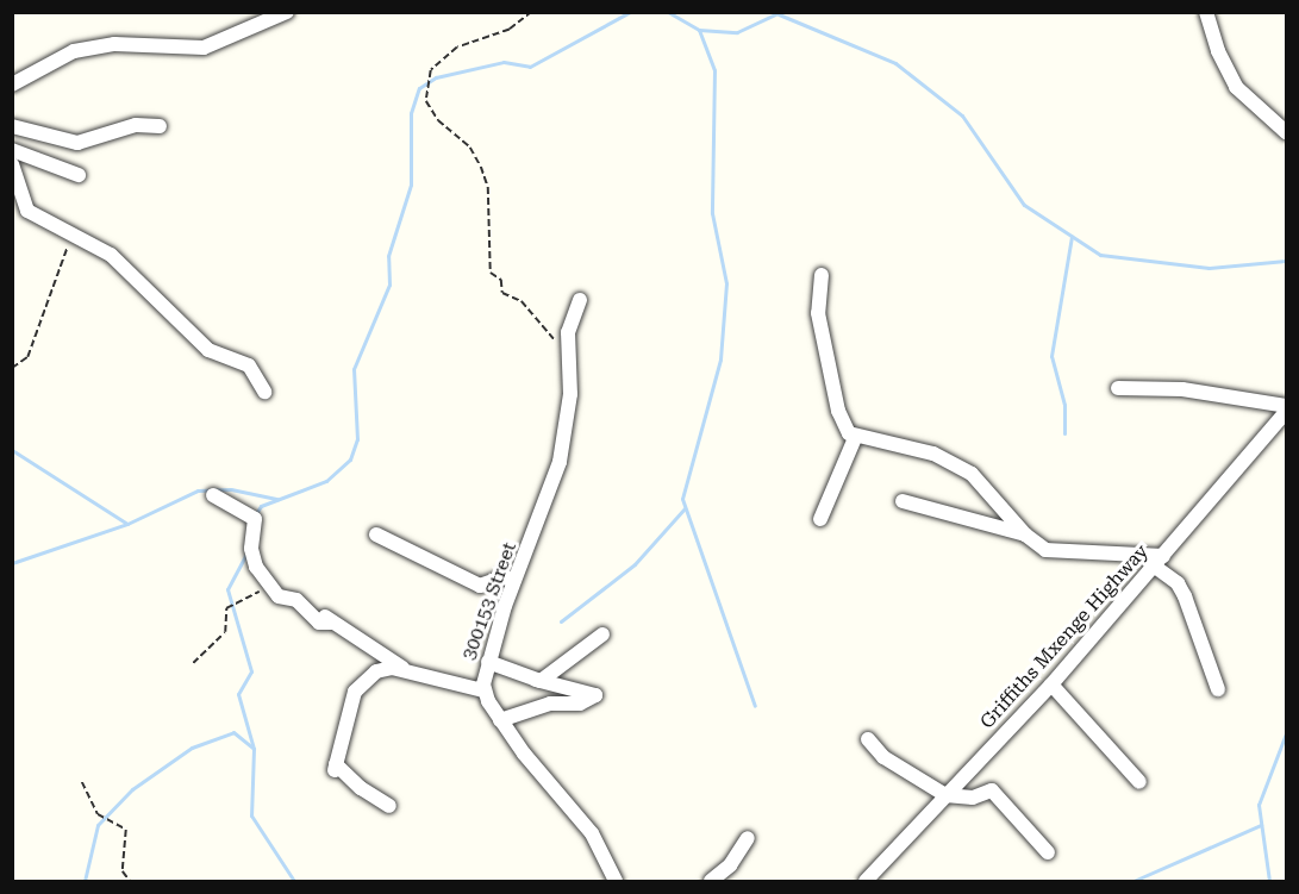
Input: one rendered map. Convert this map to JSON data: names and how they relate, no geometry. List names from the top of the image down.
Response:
{
  "streets": {
    "street": ["300153 Street", "Griffiths Mxenge Highway"]
  }
}
